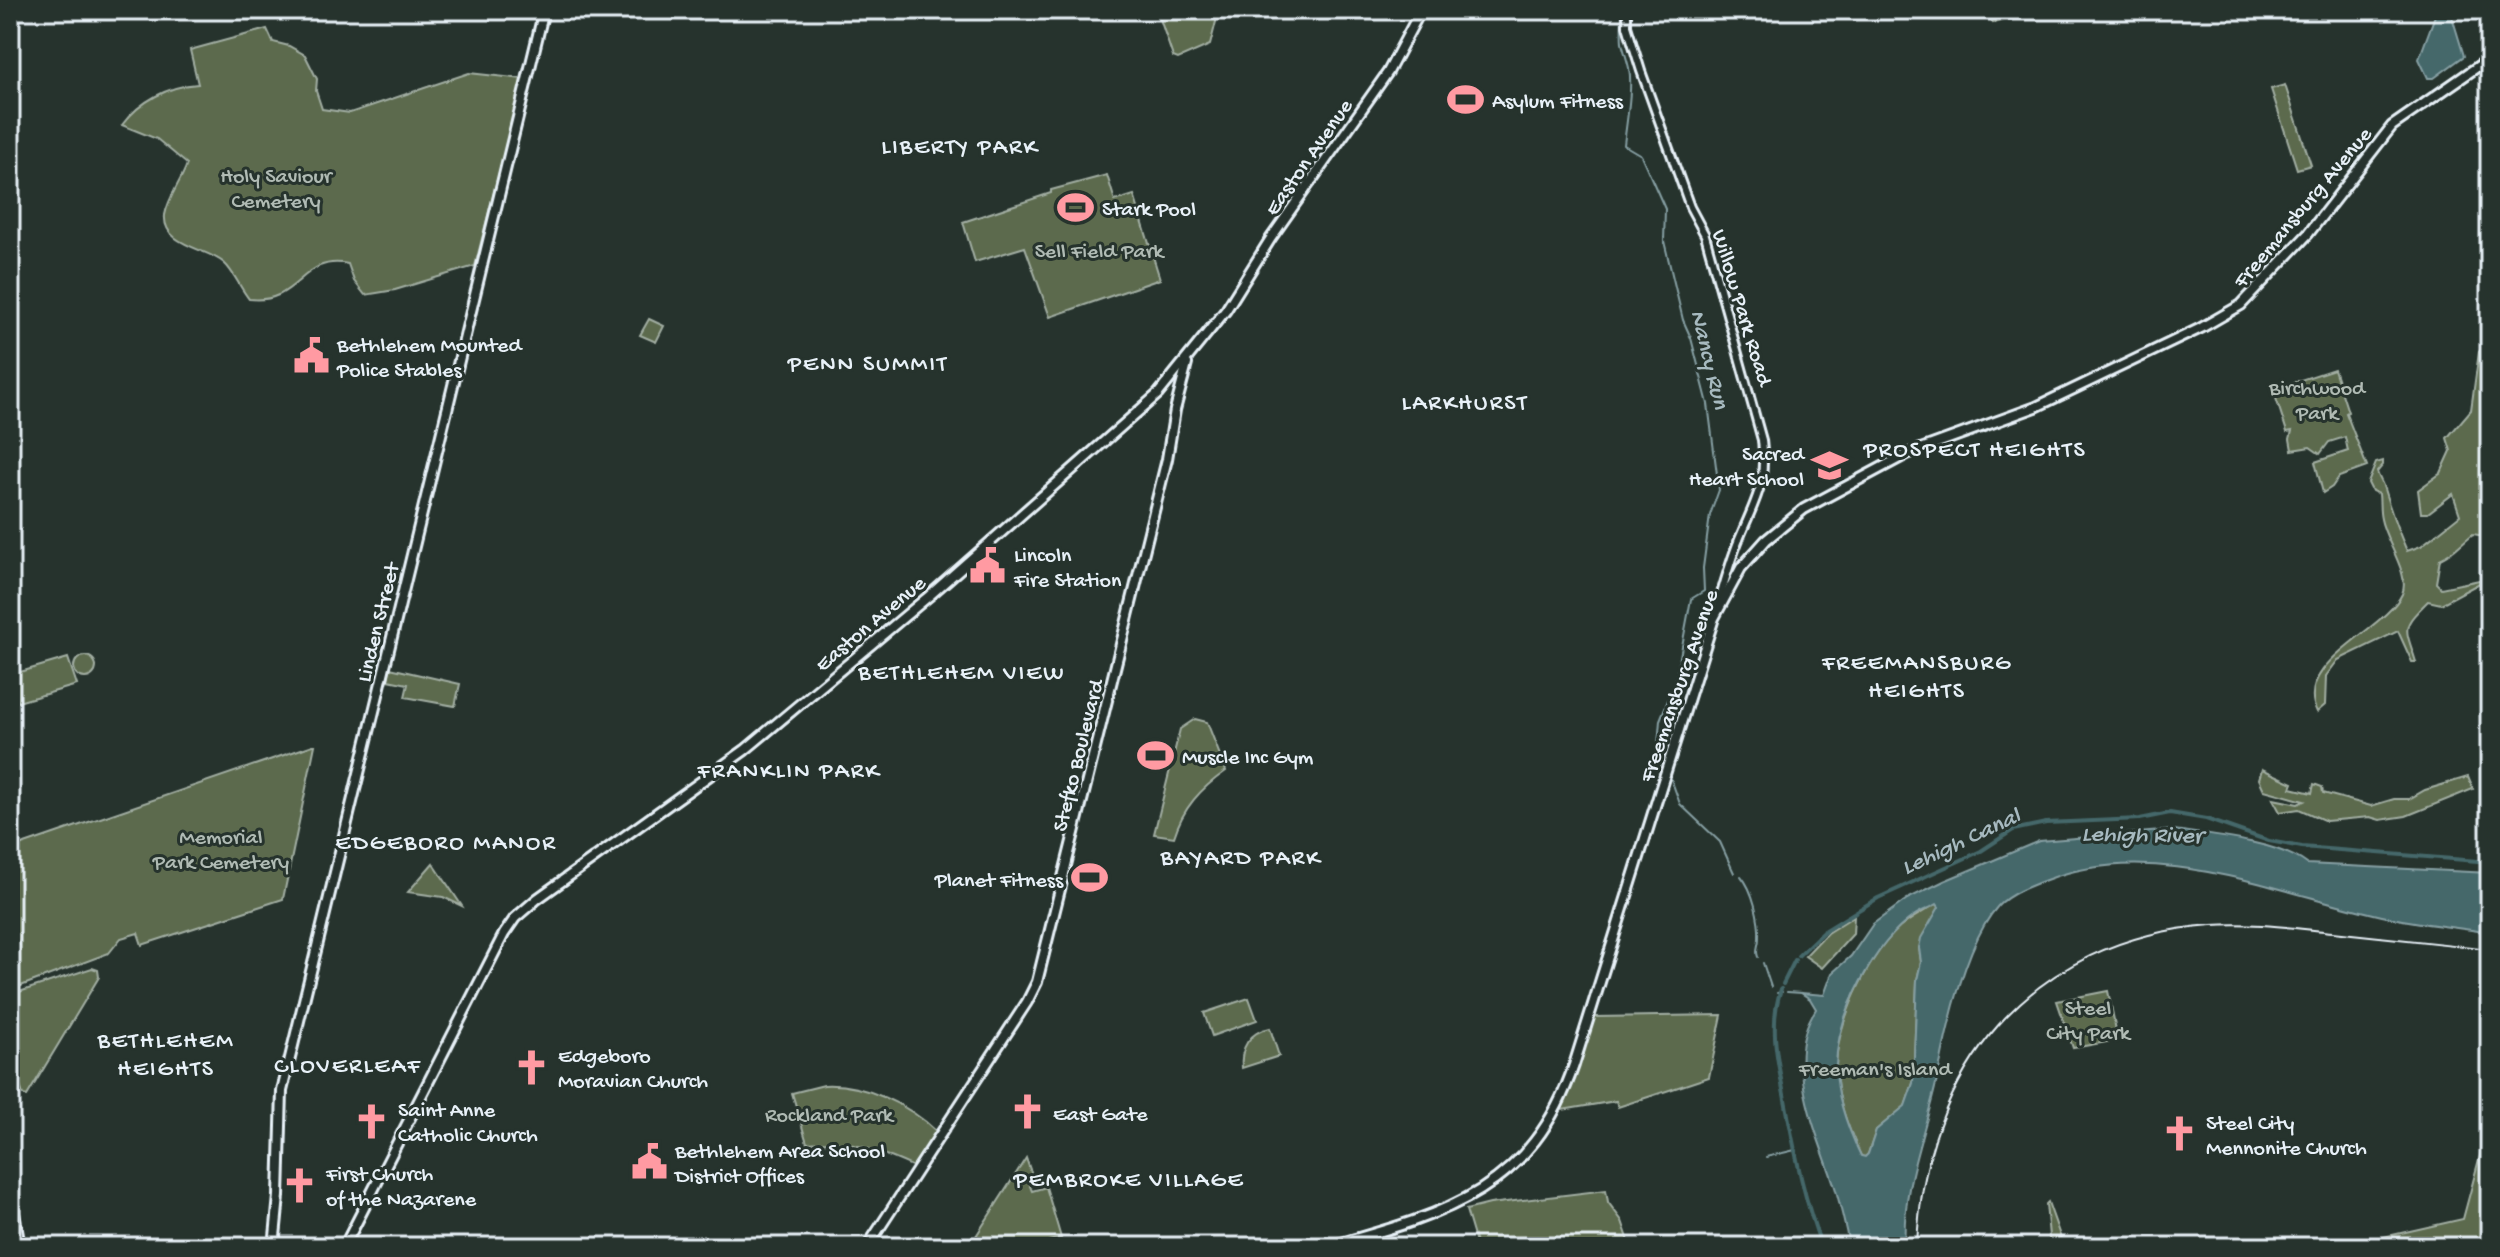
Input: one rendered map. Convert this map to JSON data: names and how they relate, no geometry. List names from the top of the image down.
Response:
{
  "streets": {
    "main road": [
      "Easton Avenue",
      "Freemansburg Avenue",
      "Willow Park Road",
      "Linden Street",
      "Stefko Boulevard"
    ]
  },
  "crossings": [
    ["Easton Avenue", "Stefko Boulevard"],
    ["Freemansburg Avenue", "Willow Park Road"]
  ],
  "districts": [
    "LIBERTY PARK",
    "PENN SUMMIT",
    "LARKHURST",
    "PROSPECT HEIGHTS",
    "FREEMANSBURG HEIGHTS",
    "BETHLEHEM VIEW",
    "FRANKLIN PARK",
    "EDGEBORO MANOR",
    "BAYARD PARK",
    "BETHLEHEM HEIGHTS",
    "CLOVERLEAF",
    "PEMBROKE VILLAGE"
  ],
  "water": ["Nancy Run", "Lehigh River", "Lehigh Canal"],
  "parks": [
    "Holy Saviour Cemetery",
    "Sell Field Park",
    "Birchwood Park",
    "Memorial Park Cemetery",
    "Steel City Park",
    "Freeman's Island",
    "Rockland Park"
  ],
  "places": {
    "sports": [
      "Asylum Fitness",
      "Stark Pool",
      "Muscle Inc Gym",
      "Planet Fitness"
    ],
    "public building": ["Bethlehem Mounted Police Stables", "Lincoln Fire Station", "Bethlehem Area School District Offices"],
    "school or university": ["Sacred Heart School"],
    "church": [
      "Edgeboro Moravian Church",
      "East Gate",
      "Saint Anne Catholic Church",
      "Steel City Mennonite Church",
      "First Church of the Nazarene"
    ]
  }
}
